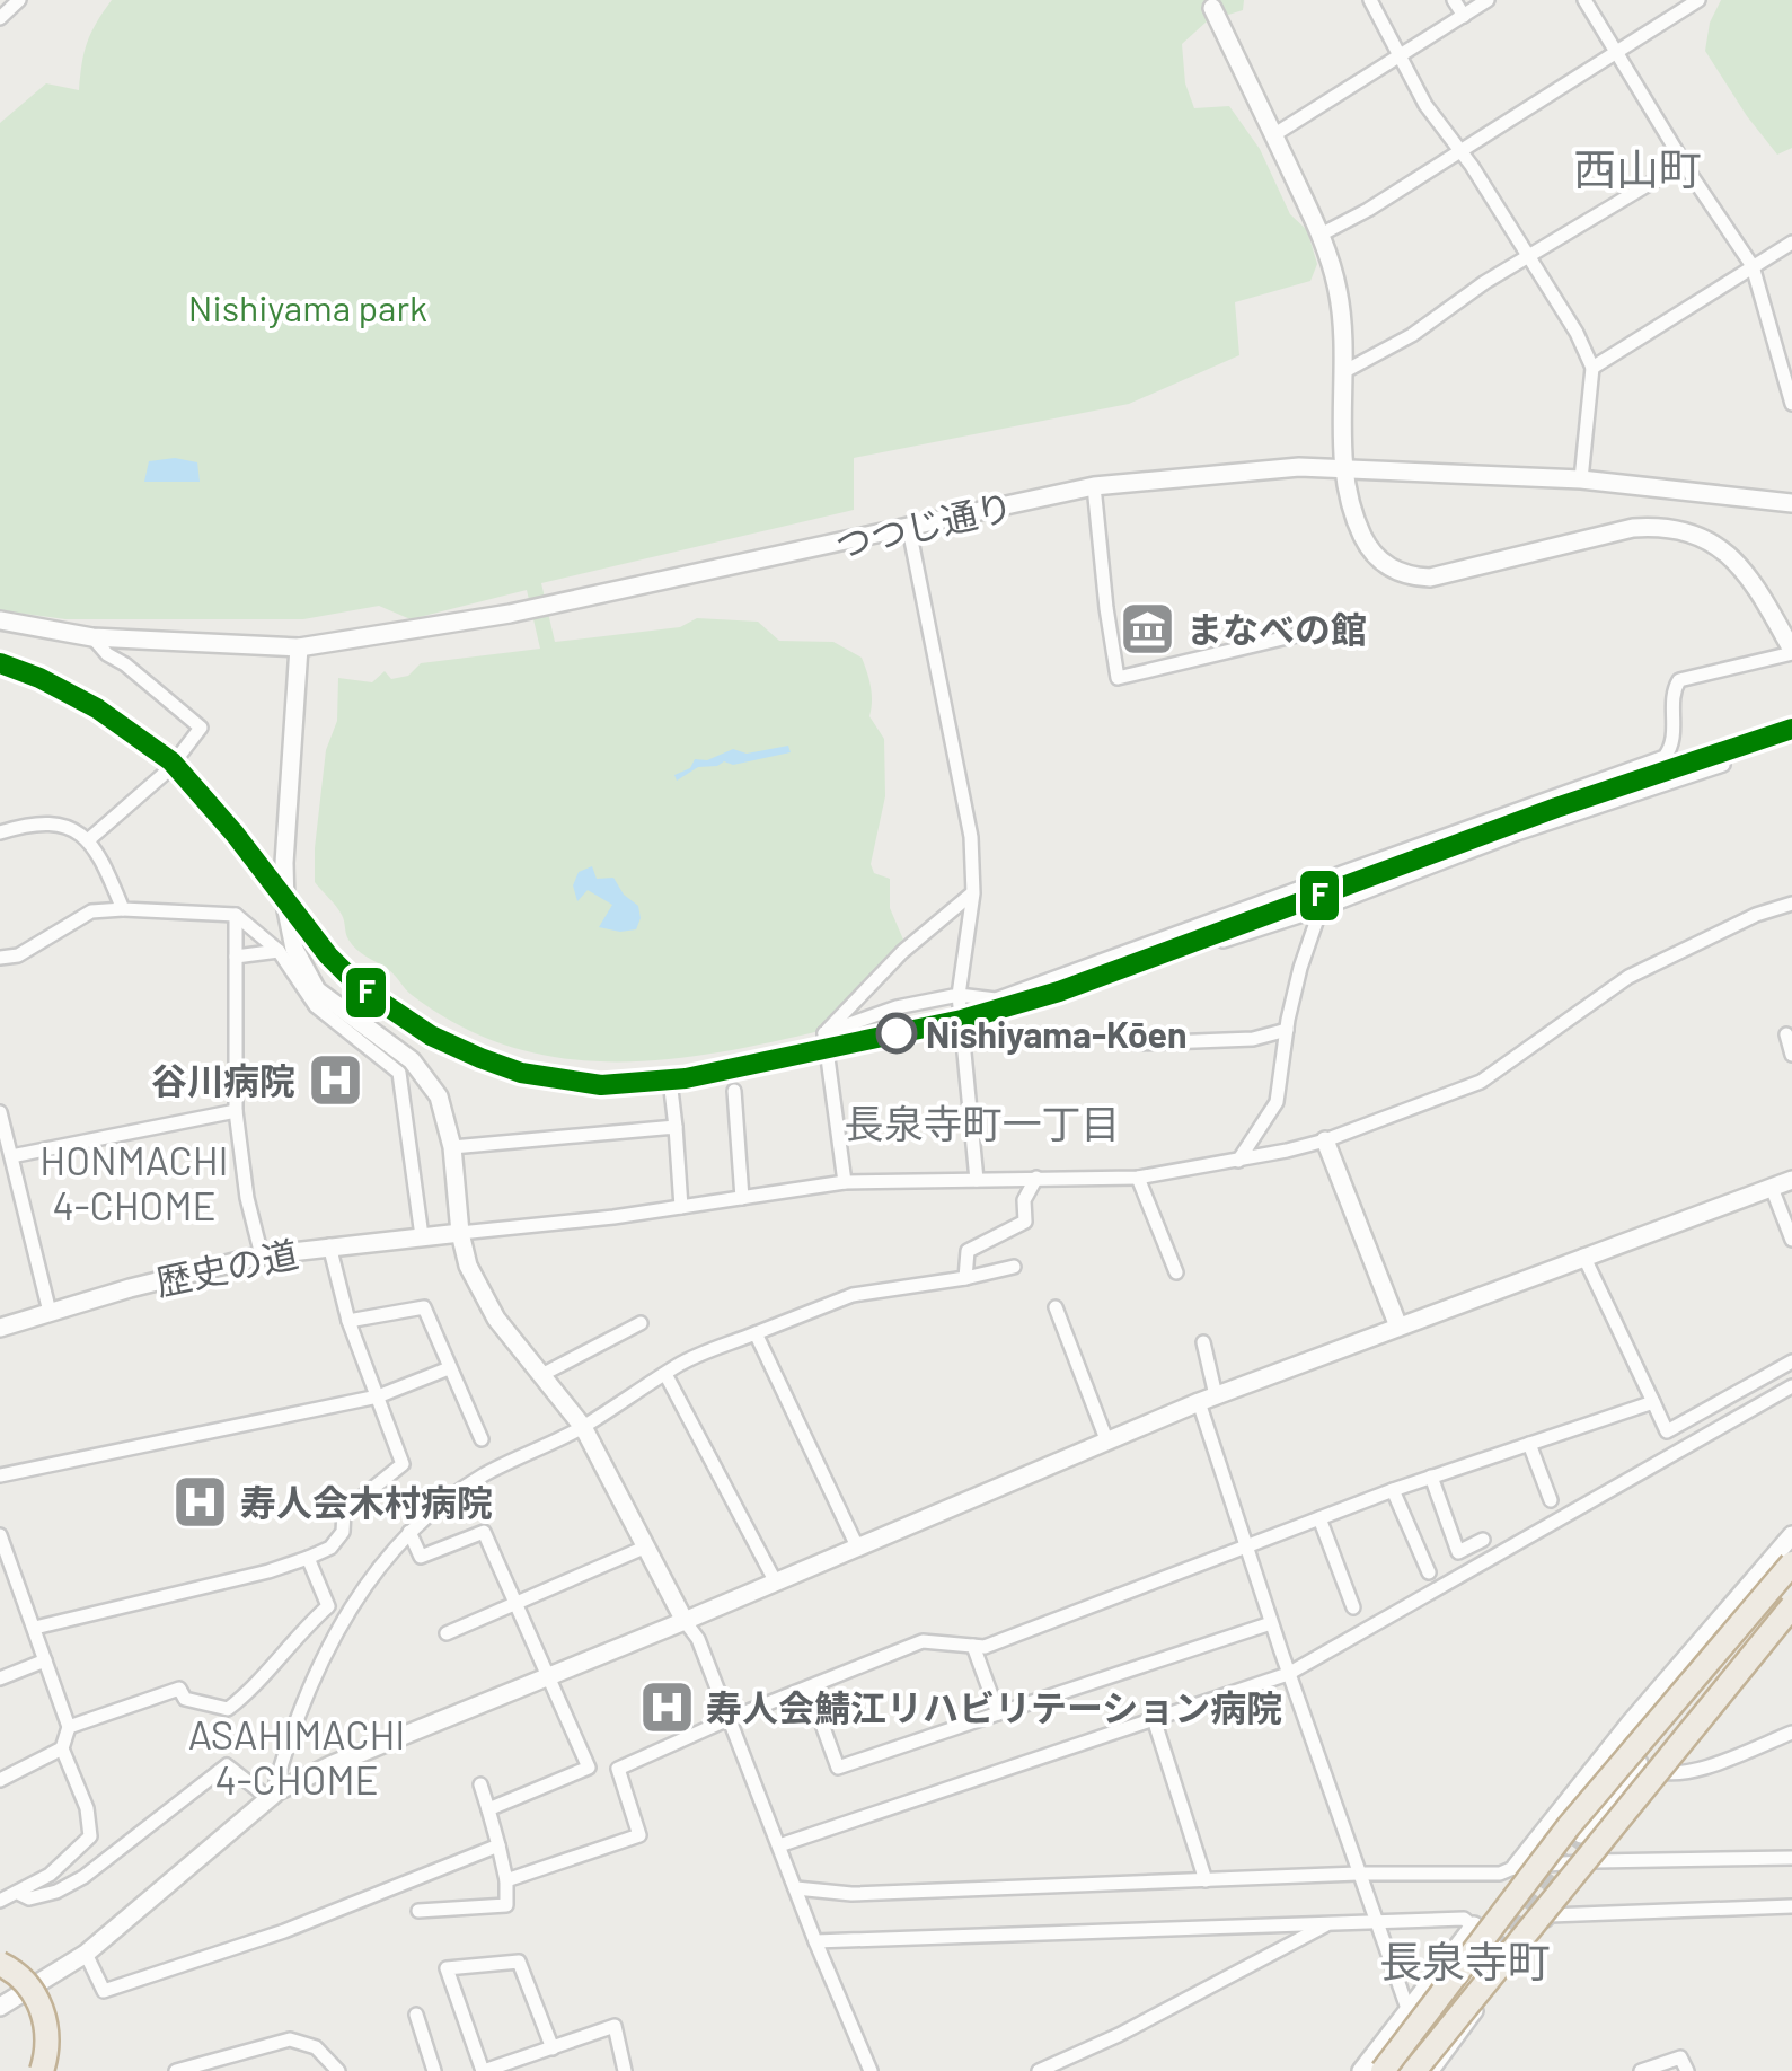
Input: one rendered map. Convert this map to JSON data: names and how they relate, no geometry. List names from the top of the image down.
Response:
{
  "streets": {
    "street": ["つつじ通り", "歴史の道"]
  },
  "districts": [
    "西山町",
    "長泉寺町一丁目",
    "HONMACHI 4-CHOME",
    "ASAHIMACHI 4-CHOME",
    "長泉寺町"
  ],
  "parks": ["Nishiyama park"],
  "places": {
    "museum": ["まなべの館"],
    "other": ["Nishiyama-Kōen"],
    "hospital": ["谷川病院", "寿人会木村病院", "寿人会鯖江リハビリテーション病院"]
  },
  "lines": ["transit line F"]
}
